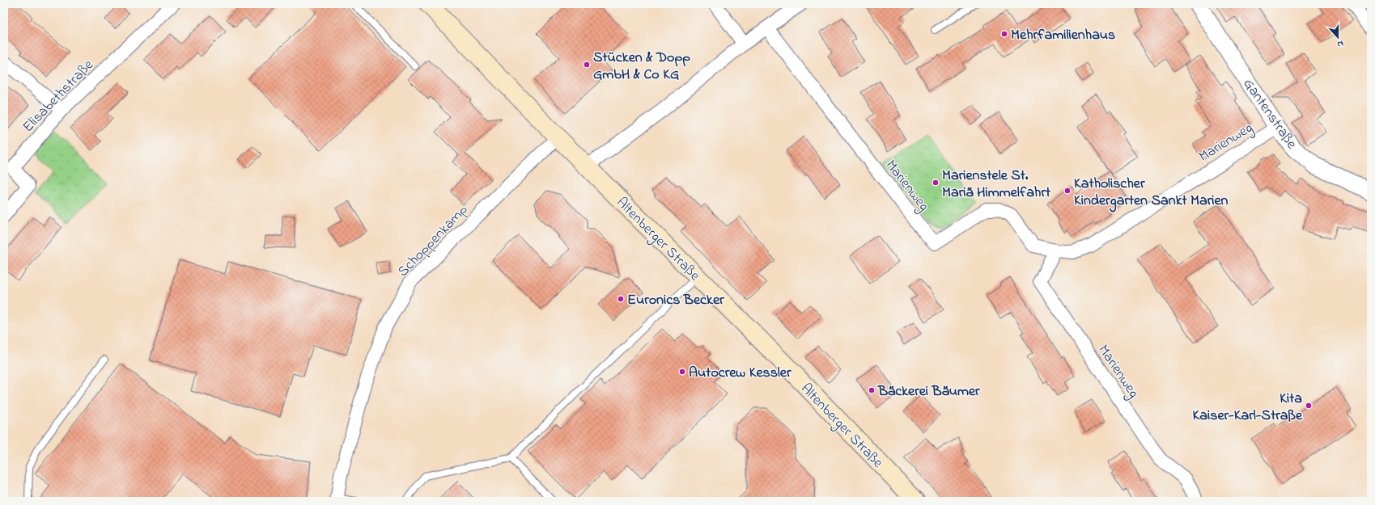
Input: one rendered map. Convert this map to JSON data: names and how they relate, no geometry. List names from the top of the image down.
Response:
{
  "streets": {
    "main road": ["Altenberger Straße"],
    "street": [
      "Elisabethstraße",
      "Gantenstraße",
      "Marienweg",
      "Schoppenkamp"
    ]
  },
  "crossings": [
    ["Gantenstraße", "Marienweg"],
    ["Altenberger Straße", "Schoppenkamp"]
  ],
  "places": [
    "Mehrfamilienhaus",
    "Stücken & Dopp GmbH & Co KG",
    "Marienstele St. Mariä Himmelfahrt",
    "Katholischer Kindergarten Sankt Marien",
    "Euronics Becker",
    "Autocrew Kessler",
    "Bäckerei Bäumer",
    "Kita Kaiser-Karl-Straße"
  ],
  "north": "bottom"
}
